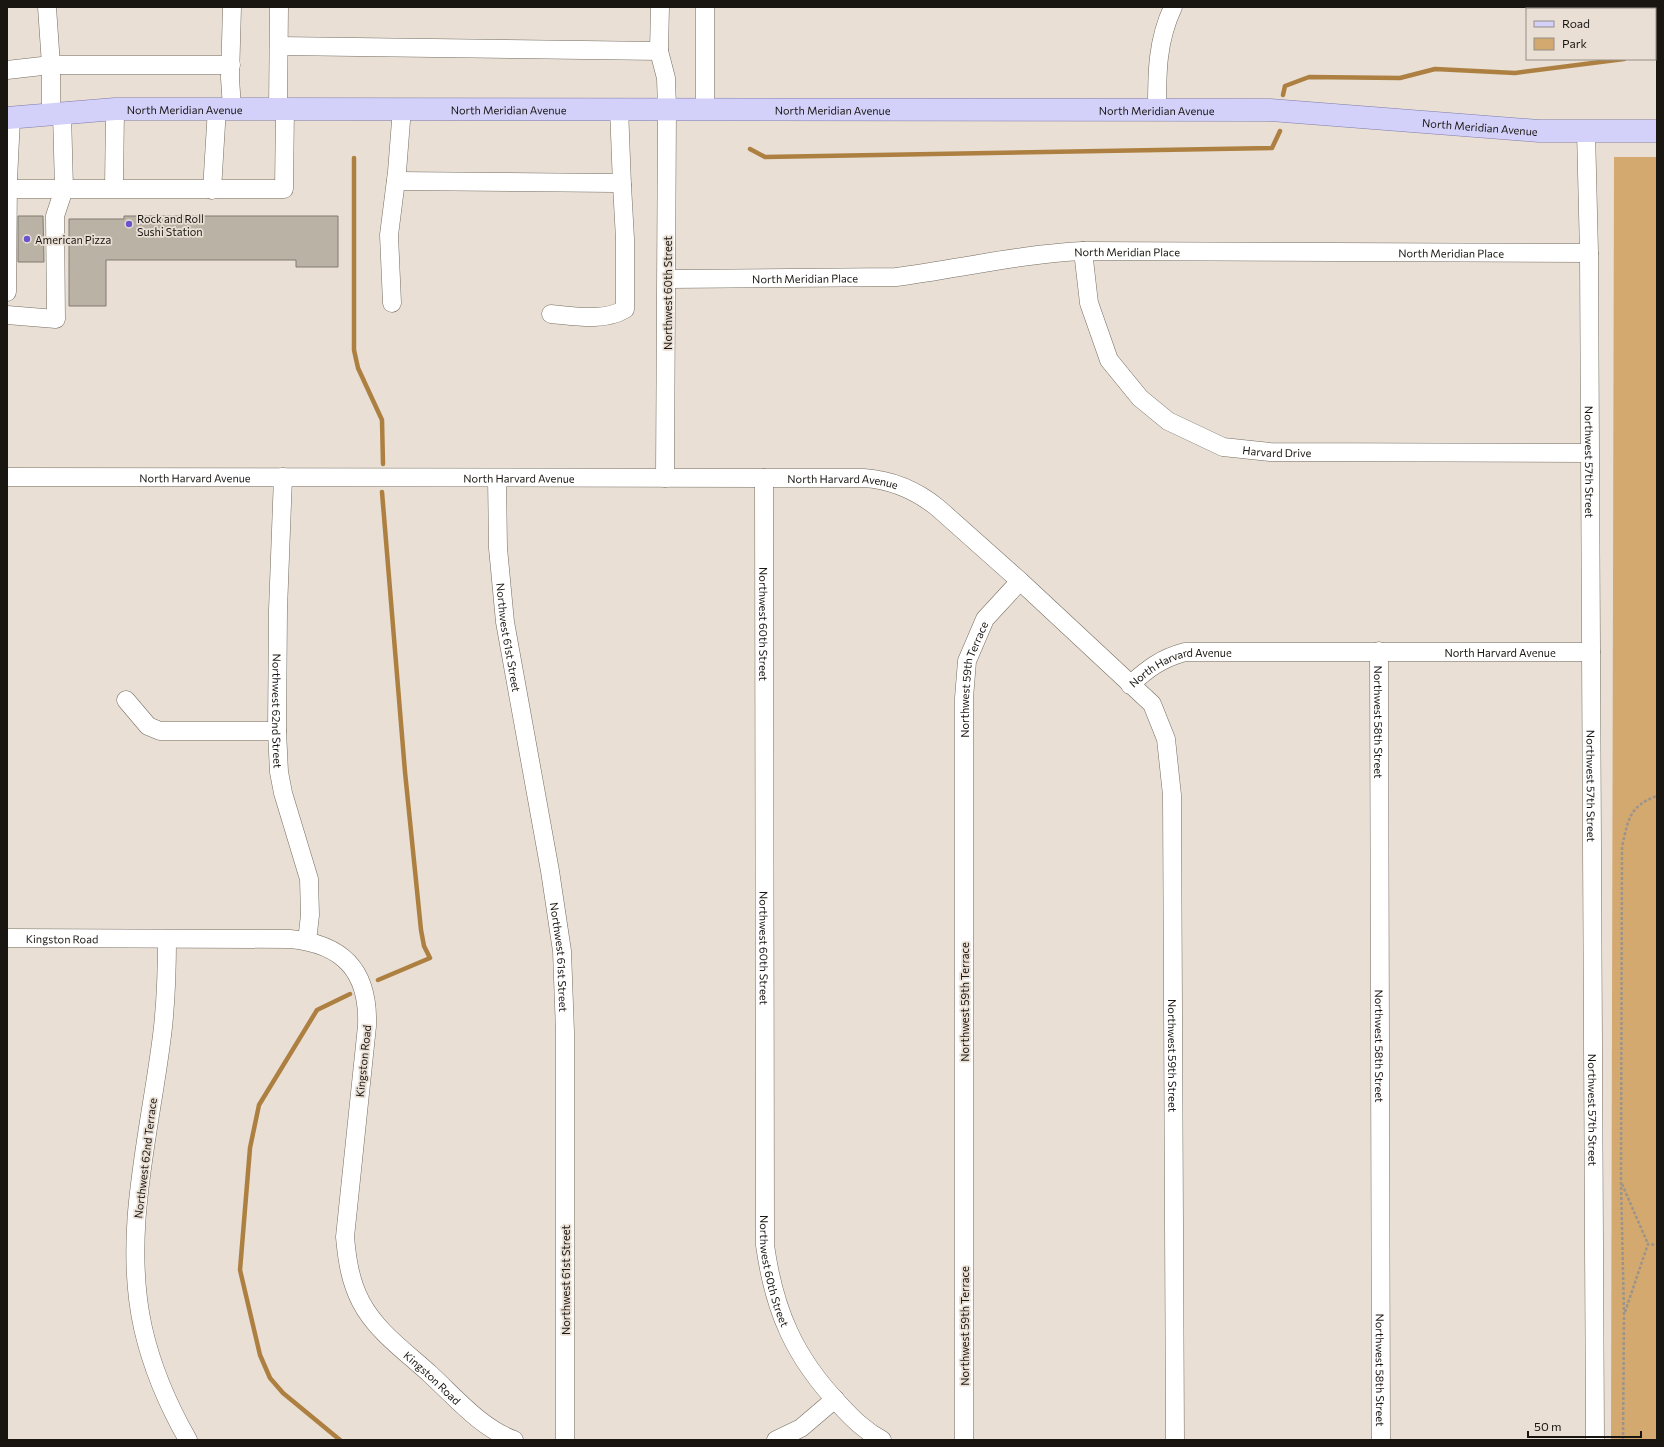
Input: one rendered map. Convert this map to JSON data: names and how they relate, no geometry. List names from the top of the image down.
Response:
{
  "streets": {
    "main road": ["North Meridian Avenue"],
    "street": [
      "North Meridian Place",
      "Northwest 60th Street",
      "Harvard Drive",
      "Northwest 57th Street",
      "North Harvard Avenue",
      "Northwest 61st Street",
      "Northwest 59th Terrace",
      "Northwest 62nd Street",
      "Northwest 58th Street",
      "Kingston Road",
      "Northwest 59th Street",
      "Northwest 62nd Terrace"
    ]
  },
  "crossings": [
    ["North Meridian Avenue", "Northwest 60th Street"],
    ["North Meridian Avenue", "Northwest 57th Street"],
    ["North Meridian Place", "Northwest 60th Street"],
    ["North Meridian Place", "Harvard Drive"],
    ["North Meridian Place", "Northwest 57th Street"],
    ["Northwest 60th Street", "North Harvard Avenue"],
    ["Harvard Drive", "Northwest 57th Street"],
    ["Northwest 57th Street", "North Harvard Avenue"],
    ["North Harvard Avenue", "Northwest 61st Street"],
    ["North Harvard Avenue", "Northwest 59th Terrace"],
    ["North Harvard Avenue", "Northwest 62nd Street"],
    ["North Harvard Avenue", "Northwest 58th Street"],
    ["North Harvard Avenue", "Northwest 59th Street"],
    ["Northwest 62nd Street", "Kingston Road"],
    ["Kingston Road", "Northwest 62nd Terrace"]
  ],
  "places": ["Rock and Roll Sushi Station", "American Pizza"],
  "legend": ["Road", "Park"],
  "scale_bar": "50 m"
}
